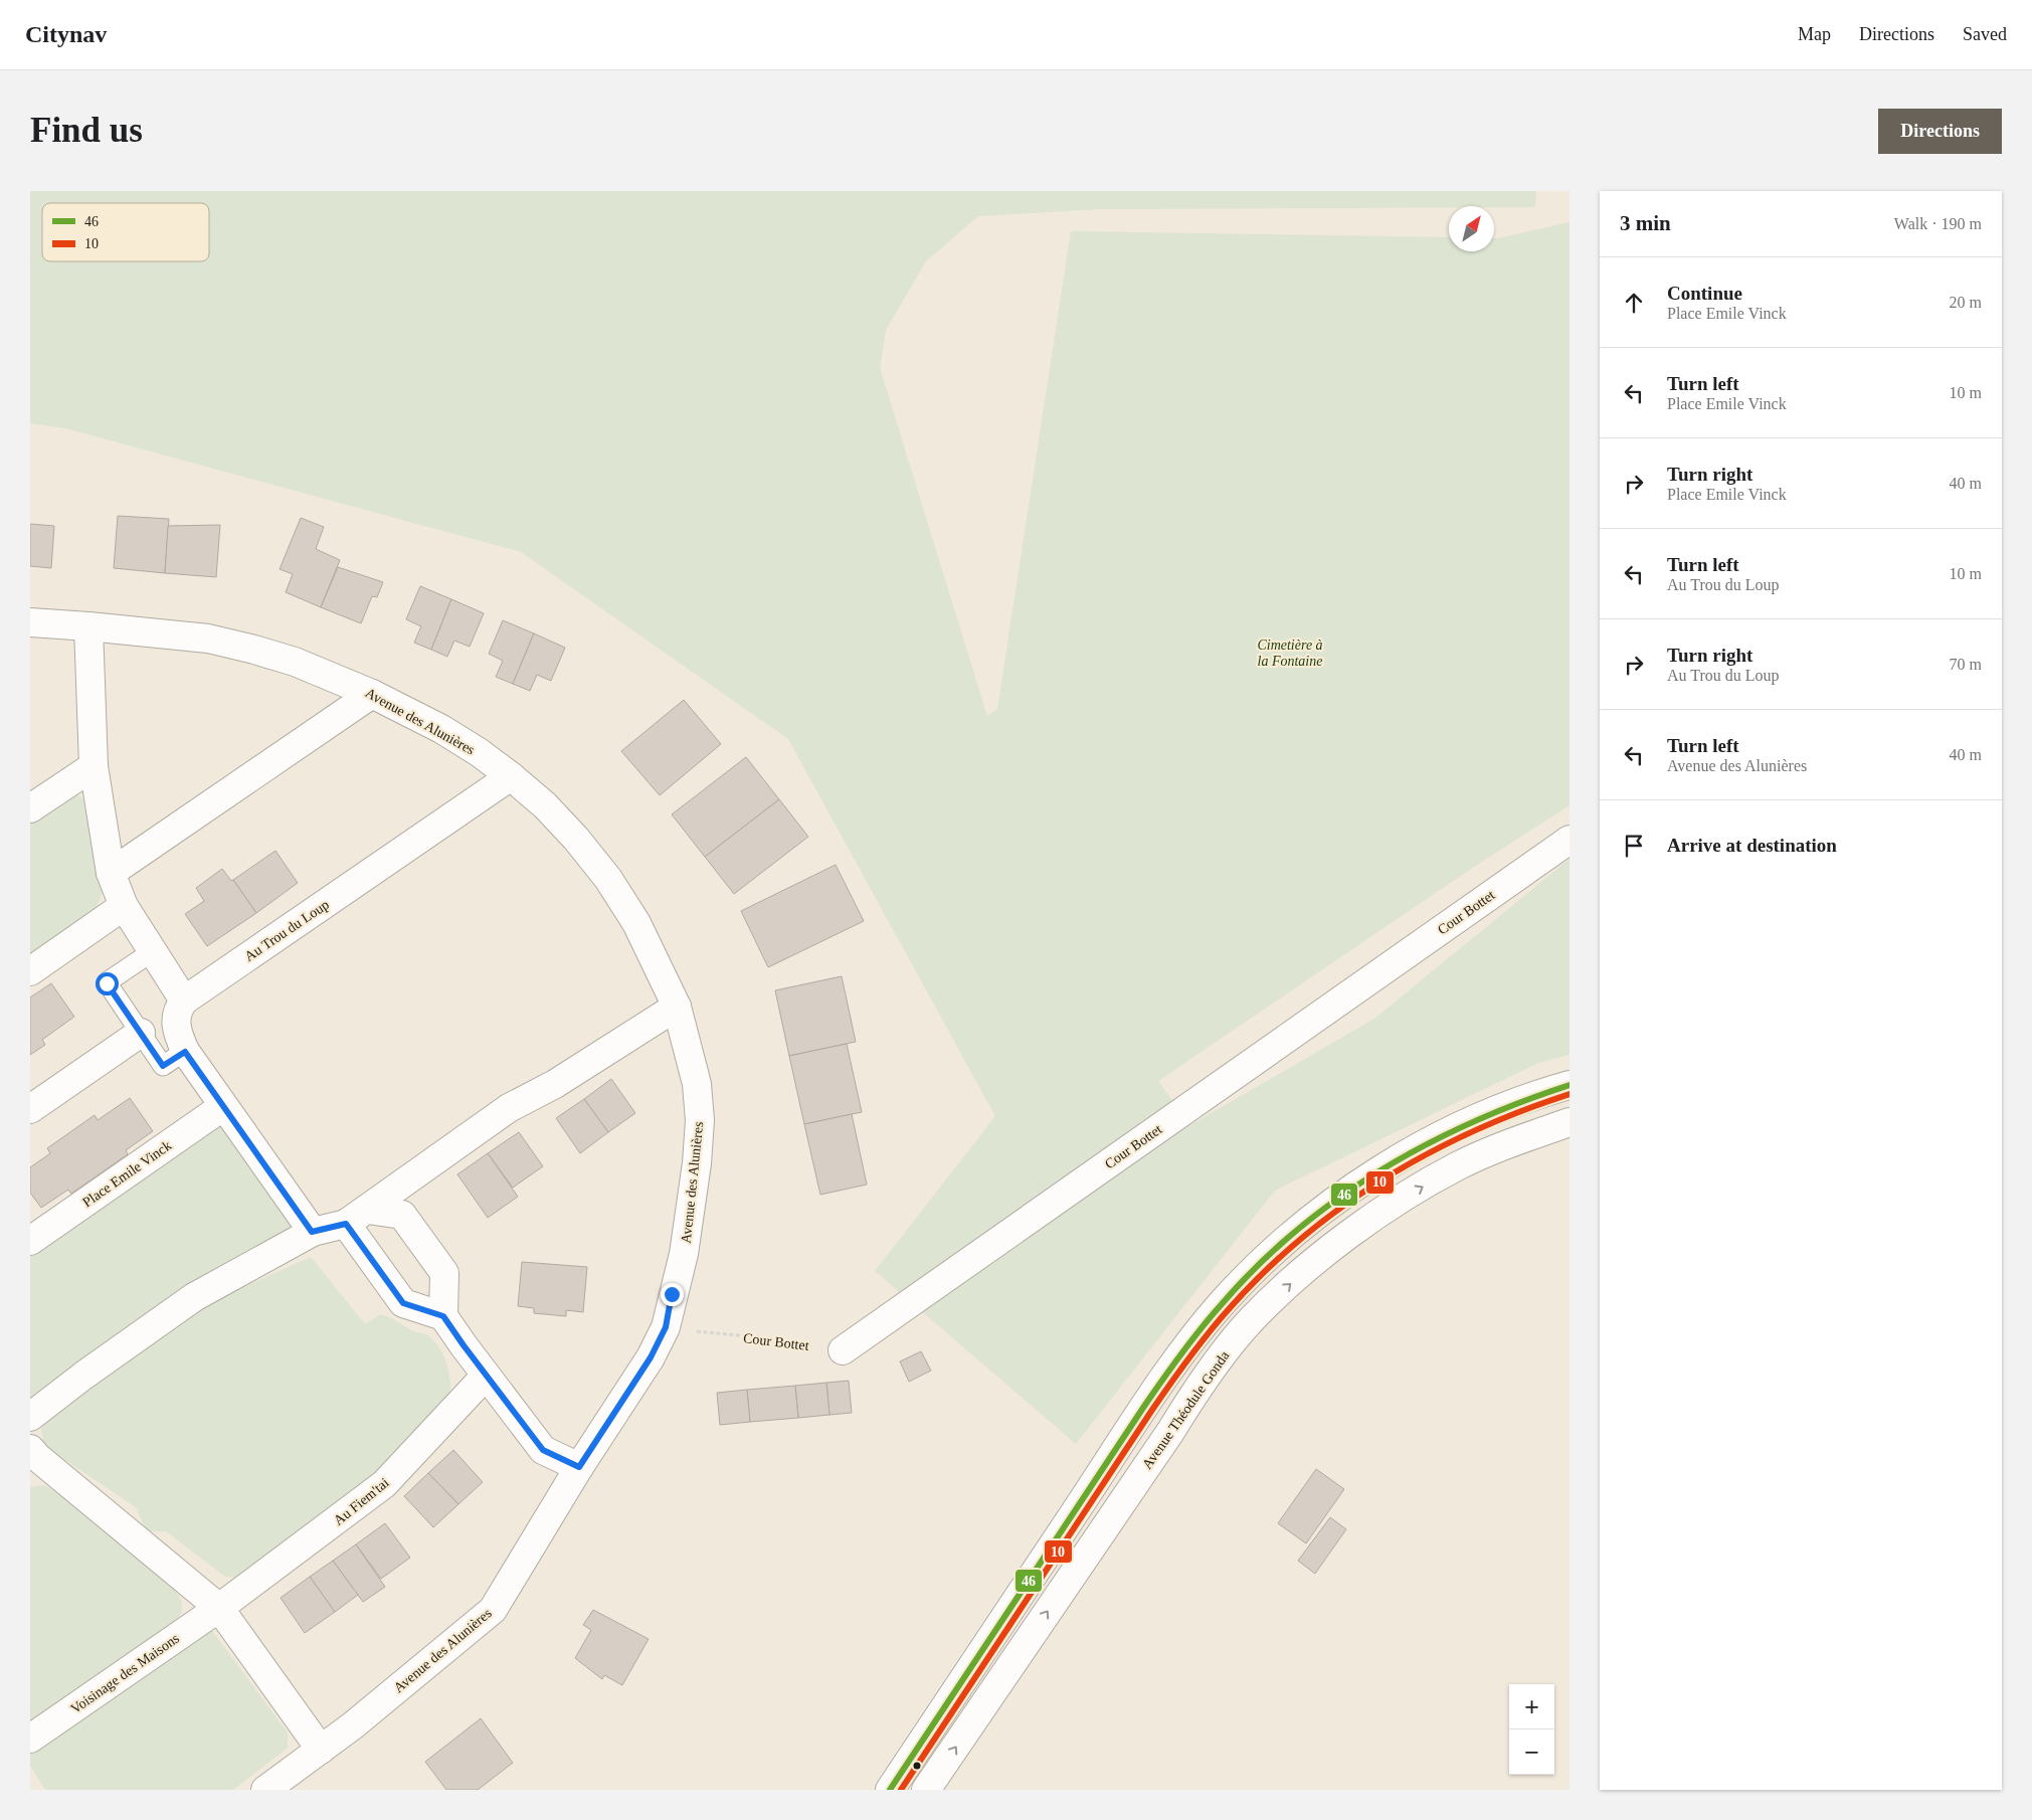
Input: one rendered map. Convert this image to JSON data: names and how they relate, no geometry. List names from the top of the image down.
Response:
{
  "streets": {
    "street": [
      "Avenue des Alunières",
      "Cour Bottet",
      "Au Trou du Loup",
      "Place Emile Vinck",
      "Avenue Théodule Gonda",
      "Au Fiem'tai",
      "Voisinage des Maisons"
    ]
  },
  "crossings": [
    ["Avenue des Alunières", "Cour Bottet"],
    ["Avenue des Alunières", "Au Trou du Loup"],
    ["Au Fiem'tai", "Voisinage des Maisons"]
  ],
  "parks": ["Cimetière à la Fontaine"],
  "lines": ["transit line 46", "transit line 10"],
  "legend": ["46", "10"],
  "north": "top right",
  "page": {
    "header": "Citynav",
    "nav": ["Map", "Directions", "Saved"],
    "buttons": "Directions",
    "title": "Find us",
    "heading": ["3 min", "Walk · 190 m"],
    "list": [
      ["Continue", "Place Emile Vinck", "20 m"],
      ["Turn left", "Place Emile Vinck", "10 m"],
      ["Turn right", "Place Emile Vinck", "40 m"],
      ["Turn left", "Au Trou du Loup", "10 m"],
      ["Turn right", "Au Trou du Loup", "70 m"],
      ["Turn left", "Avenue des Alunières", "40 m"],
      "Arrive at destination"
    ],
    "map_buttons": ["+", "−"]
  }
}
